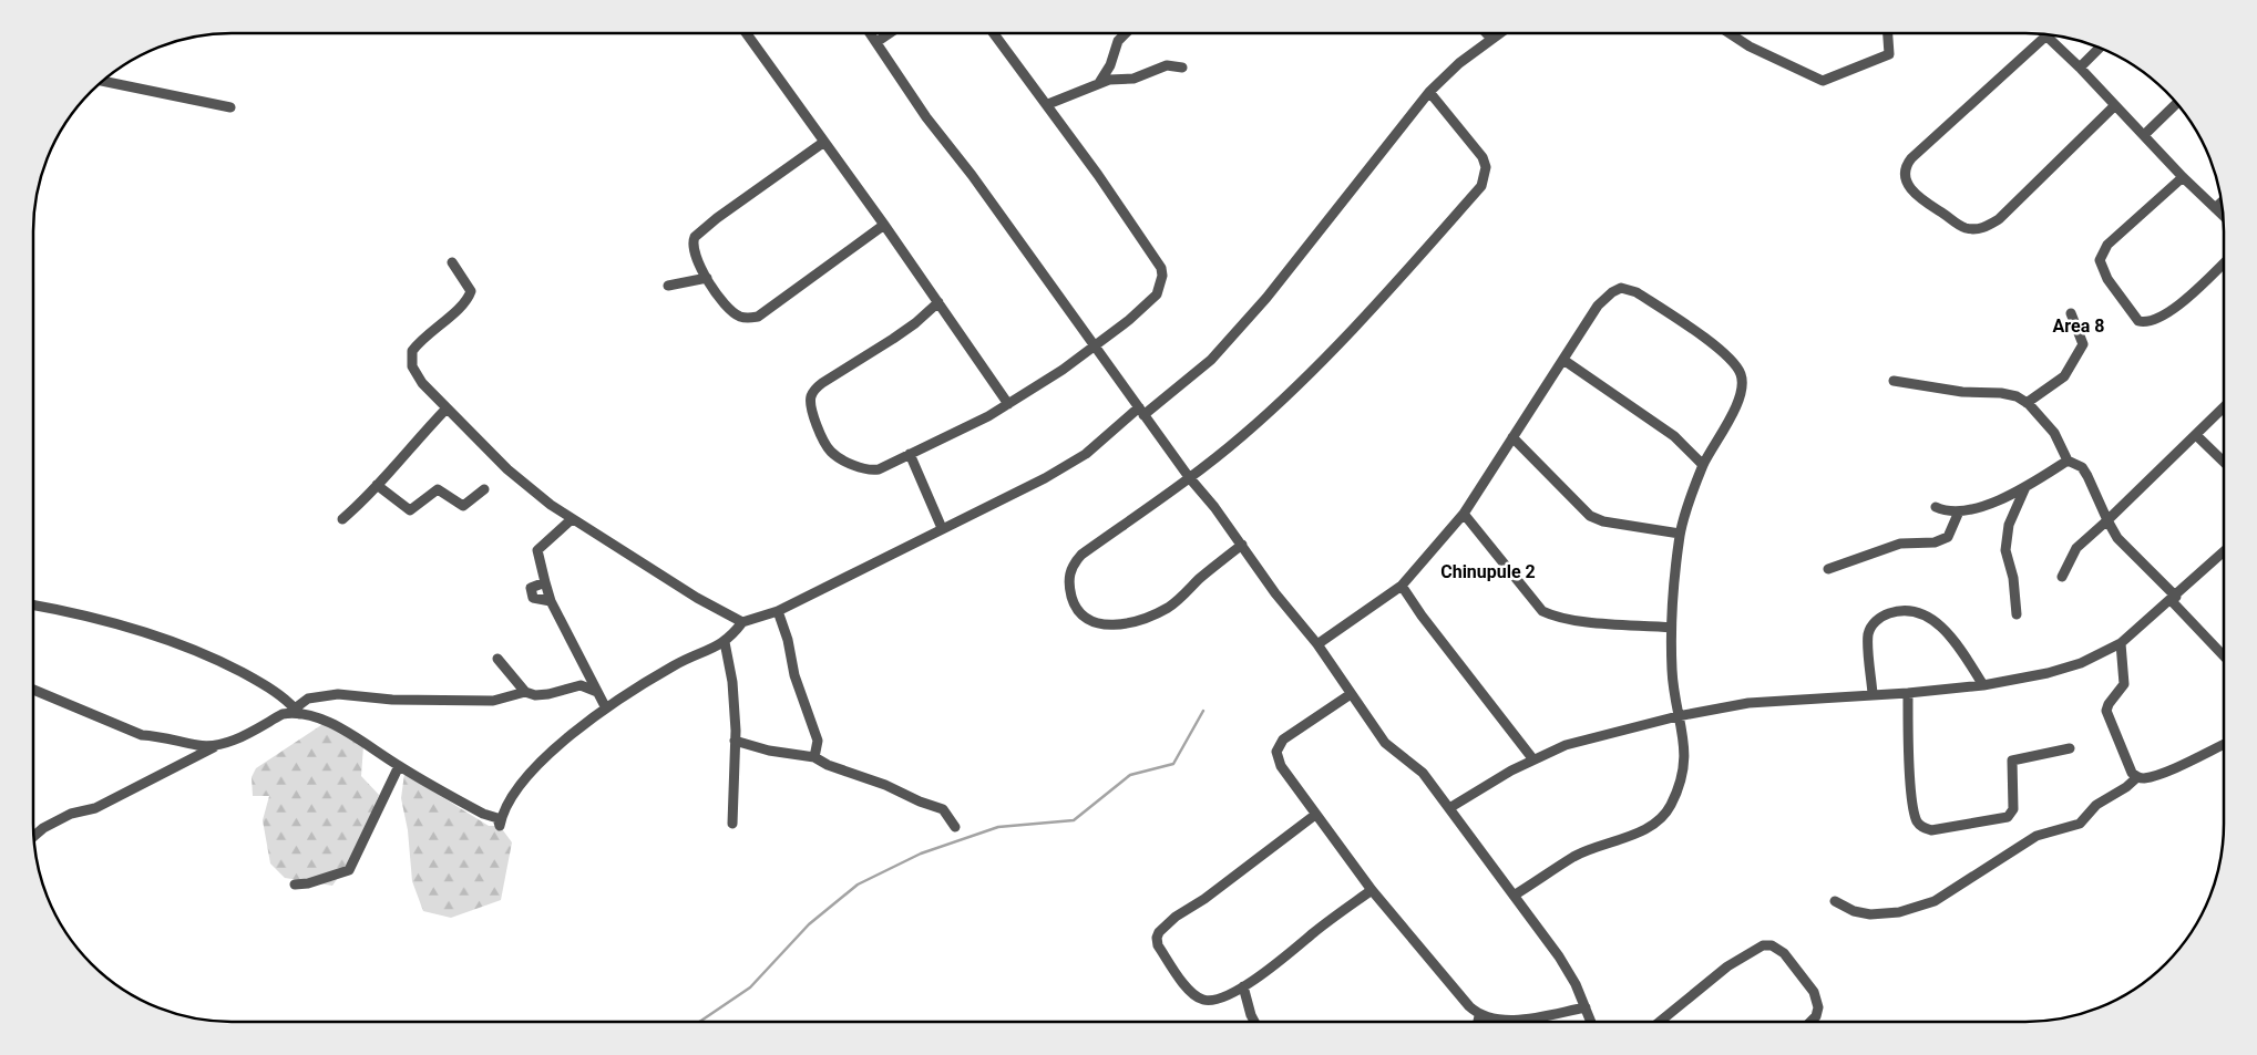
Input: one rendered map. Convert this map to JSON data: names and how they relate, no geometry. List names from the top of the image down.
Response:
{
  "districts": ["Area 8", "Chinupule 2"]
}
